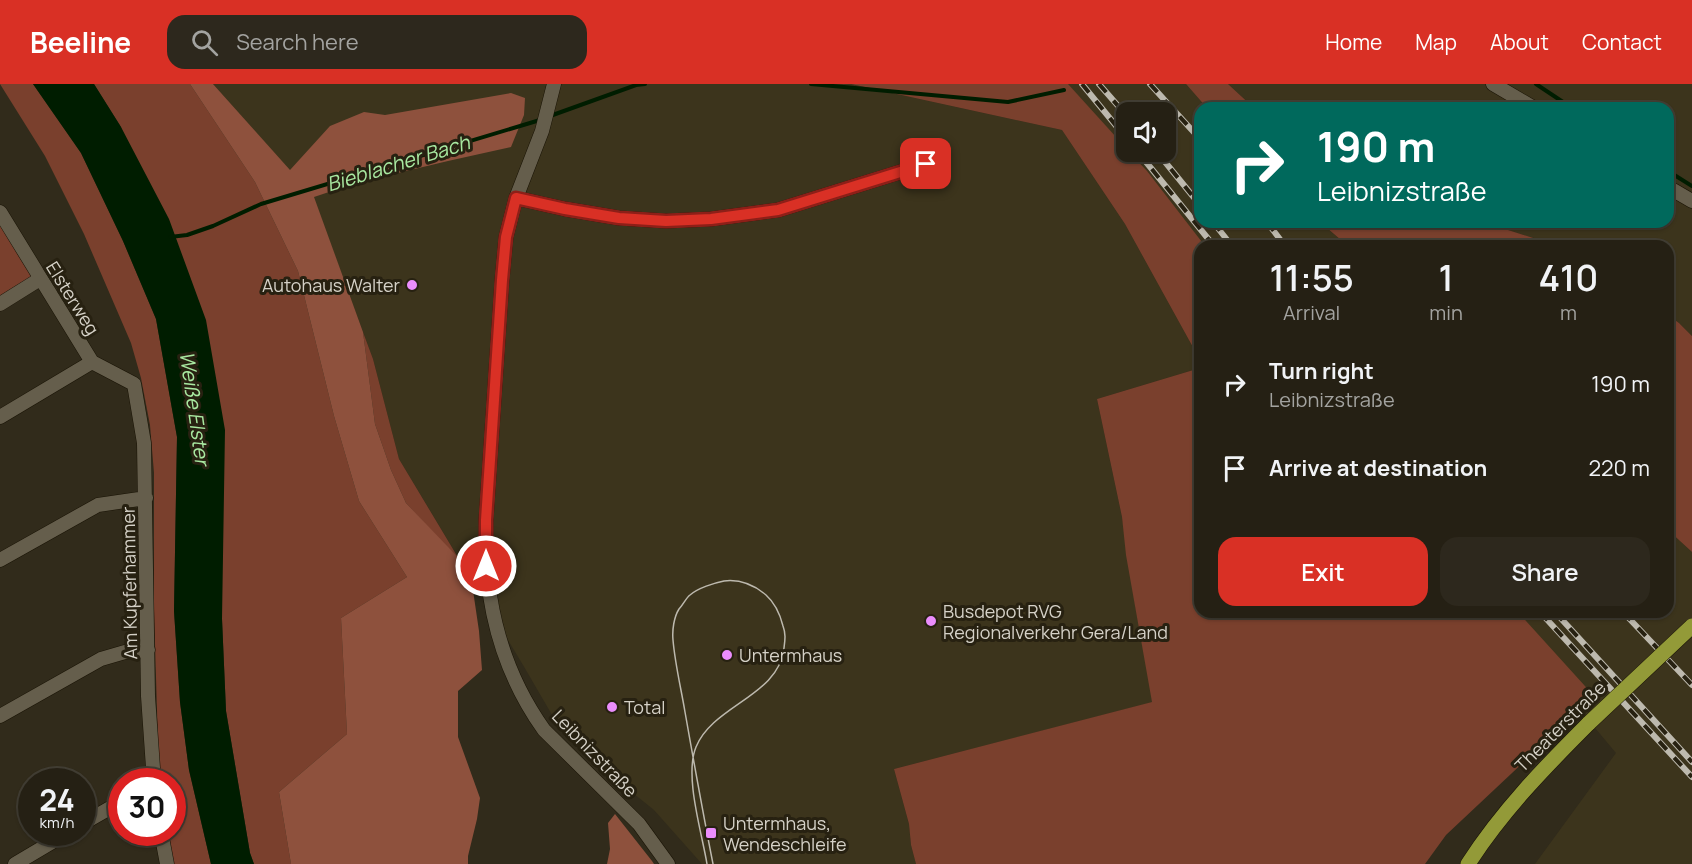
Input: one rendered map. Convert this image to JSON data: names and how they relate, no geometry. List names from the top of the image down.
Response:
{
  "streets": {
    "main road": ["Theaterstraße"],
    "street": ["Elsterweg", "Am Kupferhammer", "Leibnizstraße"]
  },
  "crossings": [
    ["Elsterweg", "Am Kupferhammer"]
  ],
  "water": ["Bieblacher Bach", "Weiße Elster"],
  "places": {
    "other": [
      "Autohaus Walter",
      "Busdepot RVG Regionalverkehr Gera/Land",
      "Untermhaus",
      "Total"
    ],
    "transit": ["Untermhaus, Wendeschleife"]
  },
  "page": {
    "header": "Beeline",
    "search": "Search here",
    "nav": [
      "Home",
      "Map",
      "About",
      "Contact"
    ],
    "turn": ["190 m", "Leibnizstraße"],
    "eta": [
      "11:55",
      "Arrival",
      "1",
      "min",
      "410",
      "m"
    ],
    "list": [
      {
        "name": "Turn right",
        "note": "Leibnizstraße",
        "value": "190 m"
      },
      {
        "name": "Arrive at destination",
        "value": "220 m"
      }
    ],
    "buttons": ["Exit", "Share"],
    "speed": "24 km/h",
    "limit": "30"
  }
}
